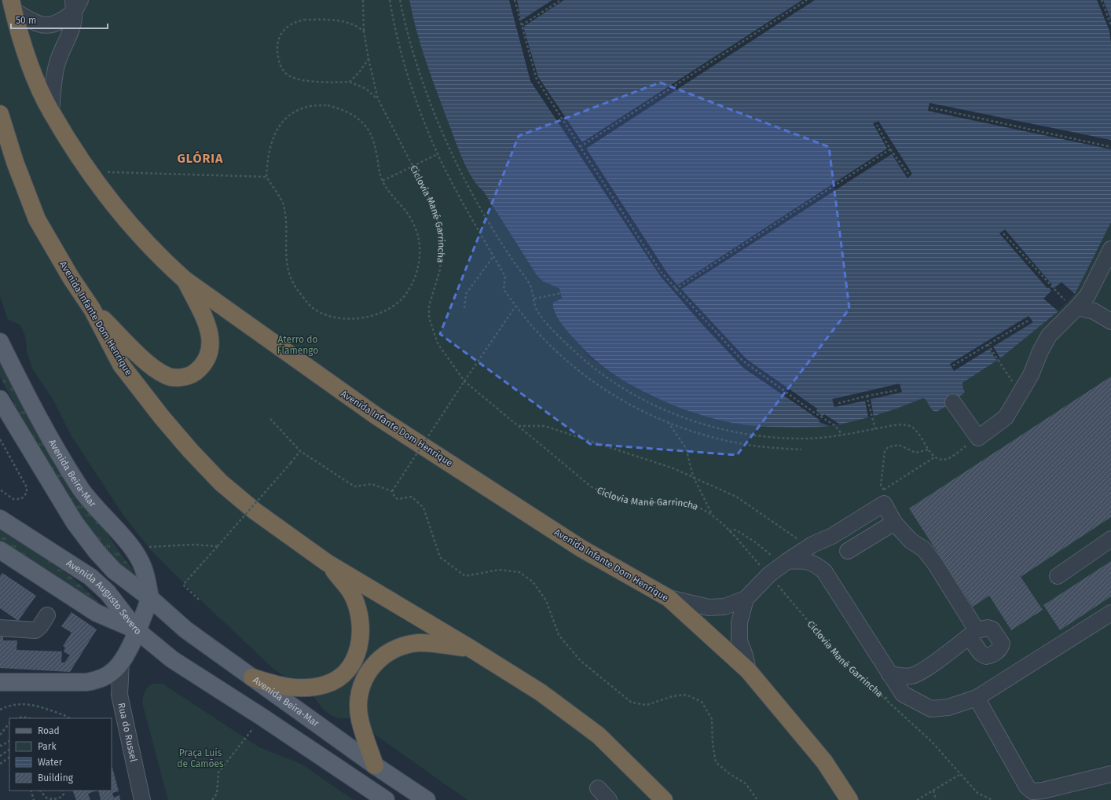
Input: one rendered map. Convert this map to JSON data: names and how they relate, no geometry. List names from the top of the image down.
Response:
{
  "streets": {
    "highway": ["Avenida Infante Dom Henrique"],
    "main road": ["Avenida Beira-Mar", "Avenida Augusto Severo", "Rua do Russel"],
    "path": ["Ciclovia Mané Garrincha"]
  },
  "crossings": [
    ["Avenida Beira-Mar", "Rua do Russel"],
    ["Avenida Augusto Severo", "Rua do Russel"]
  ],
  "districts": ["GLÓRIA"],
  "parks": ["Aterro do Flamengo", "Praça Luís de Camões"],
  "legend": [
    "Road",
    "Park",
    "Water",
    "Building"
  ],
  "scale_bar": "50 m"
}
